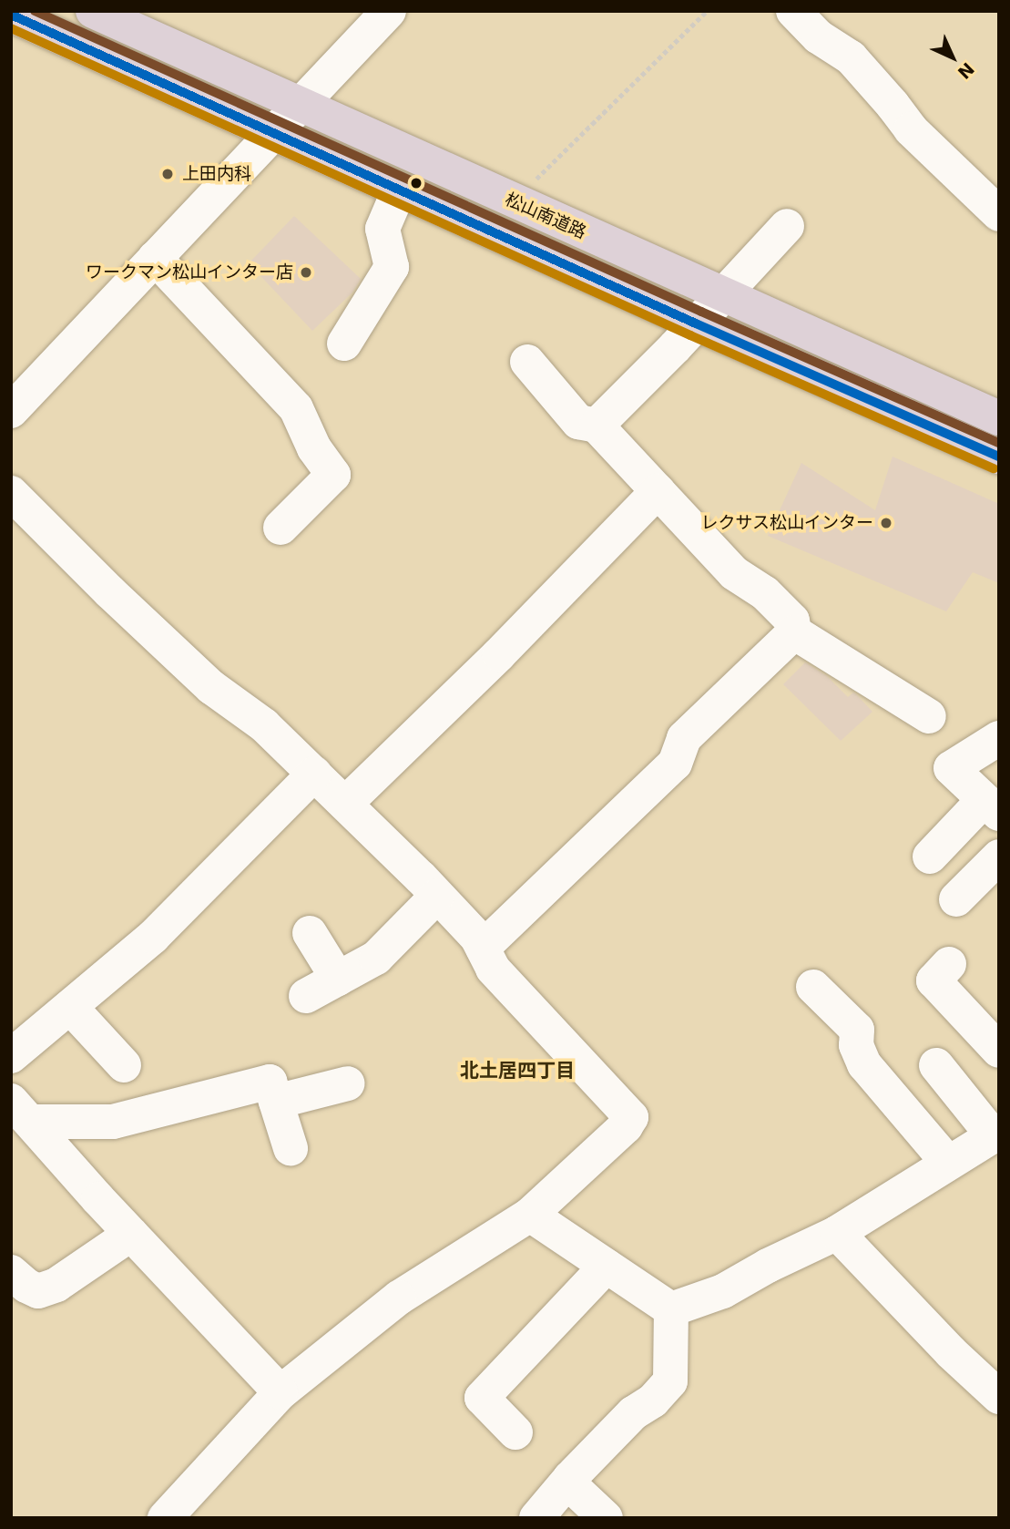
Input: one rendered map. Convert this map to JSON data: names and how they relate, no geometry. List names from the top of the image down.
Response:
{
  "streets": {
    "highway": ["松山南道路"]
  },
  "districts": ["北土居四丁目"],
  "places": ["上田内科", "ワークマン松山インター店", "レクサス松山インター"],
  "north": "bottom right"
}
